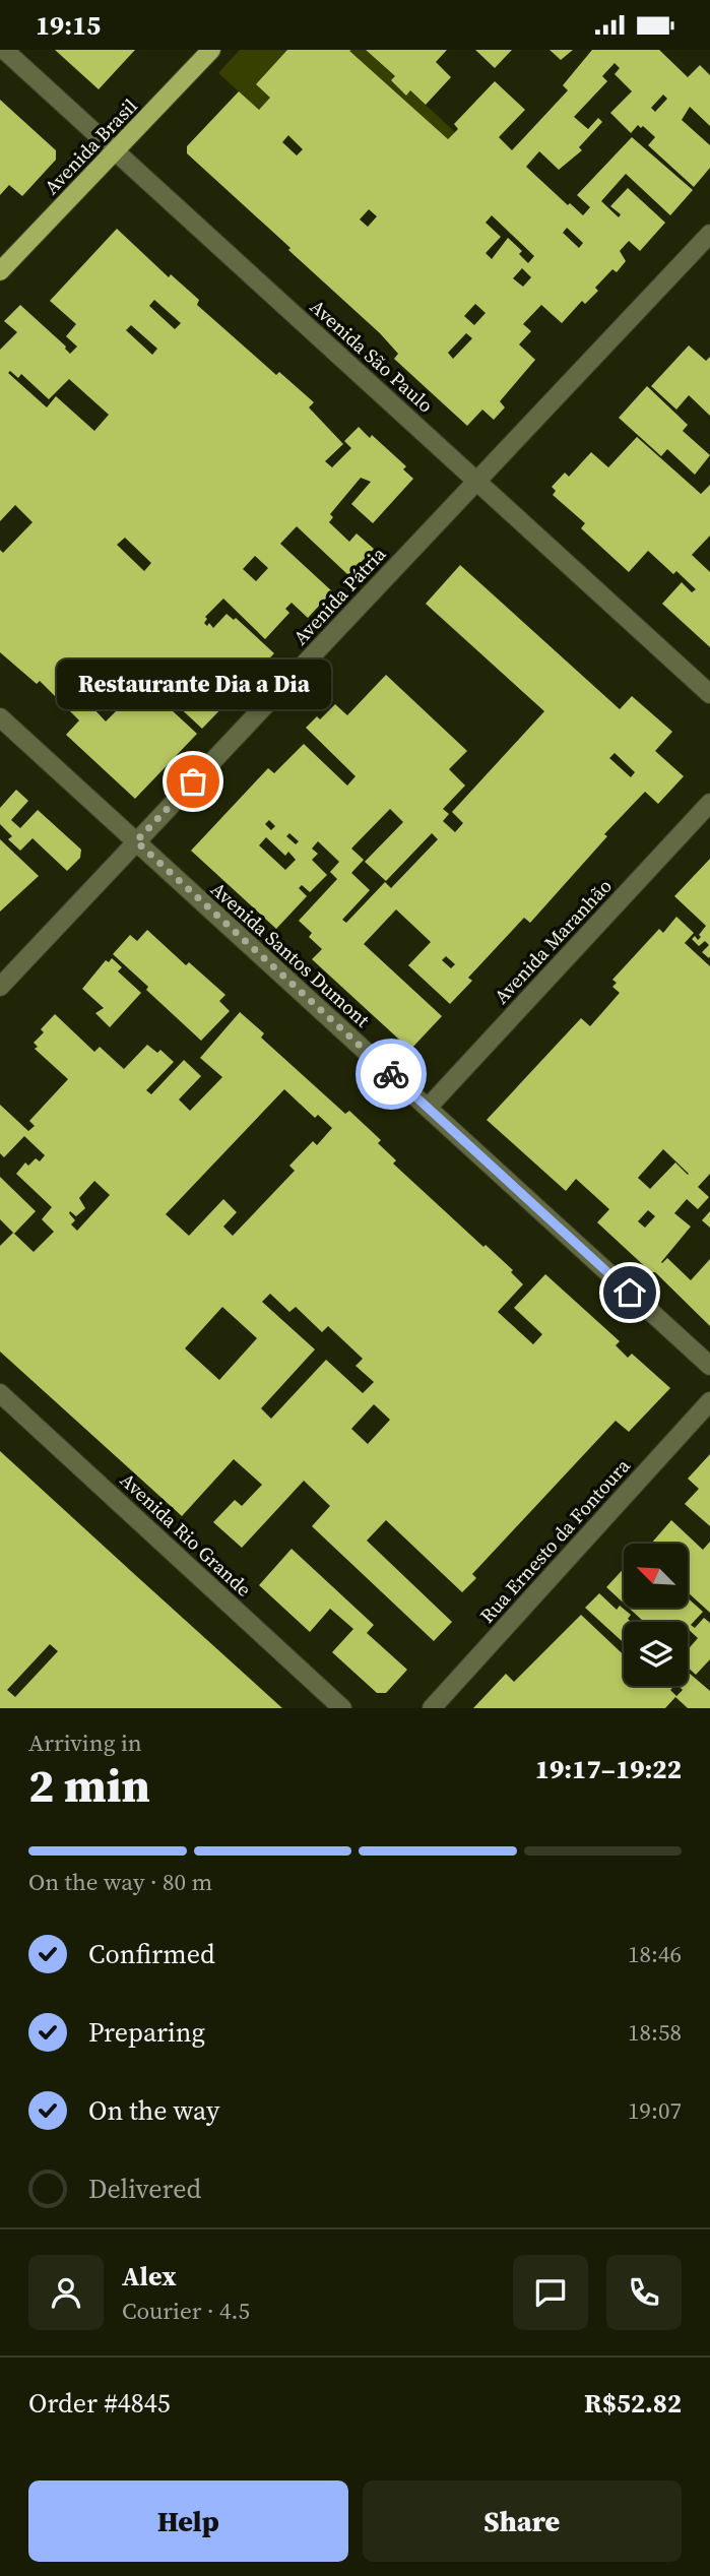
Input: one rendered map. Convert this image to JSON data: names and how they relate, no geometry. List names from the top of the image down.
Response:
{
  "streets": {
    "main road": ["Avenida Brasil"],
    "street": [
      "Avenida São Paulo",
      "Avenida Pátria",
      "Avenida Maranhão",
      "Avenida Santos Dumont",
      "Avenida Rio Grande",
      "Rua Ernesto da Fontoura"
    ]
  },
  "crossings": [
    ["Avenida Brasil", "Avenida São Paulo"],
    ["Avenida São Paulo", "Avenida Pátria"],
    ["Avenida Pátria", "Avenida Santos Dumont"],
    ["Avenida Maranhão", "Avenida Santos Dumont"]
  ],
  "places": ["Restaurante Dia a Dia"],
  "north": "top left",
  "page": {
    "status": "19:15",
    "bubble": "Restaurante Dia a Dia",
    "heading": ["2 min", "Arriving in", "19:17–19:22"],
    "panel": [
      "Alex",
      "Courier · 4.5",
      "Order #4845",
      "R$52.82"
    ],
    "bar": "On the way · 80 m",
    "list": [
      ["Confirmed", "18:46"],
      ["Preparing", "18:58"],
      ["On the way", "19:07"],
      "Delivered"
    ],
    "buttons": ["Help", "Share"]
  }
}
